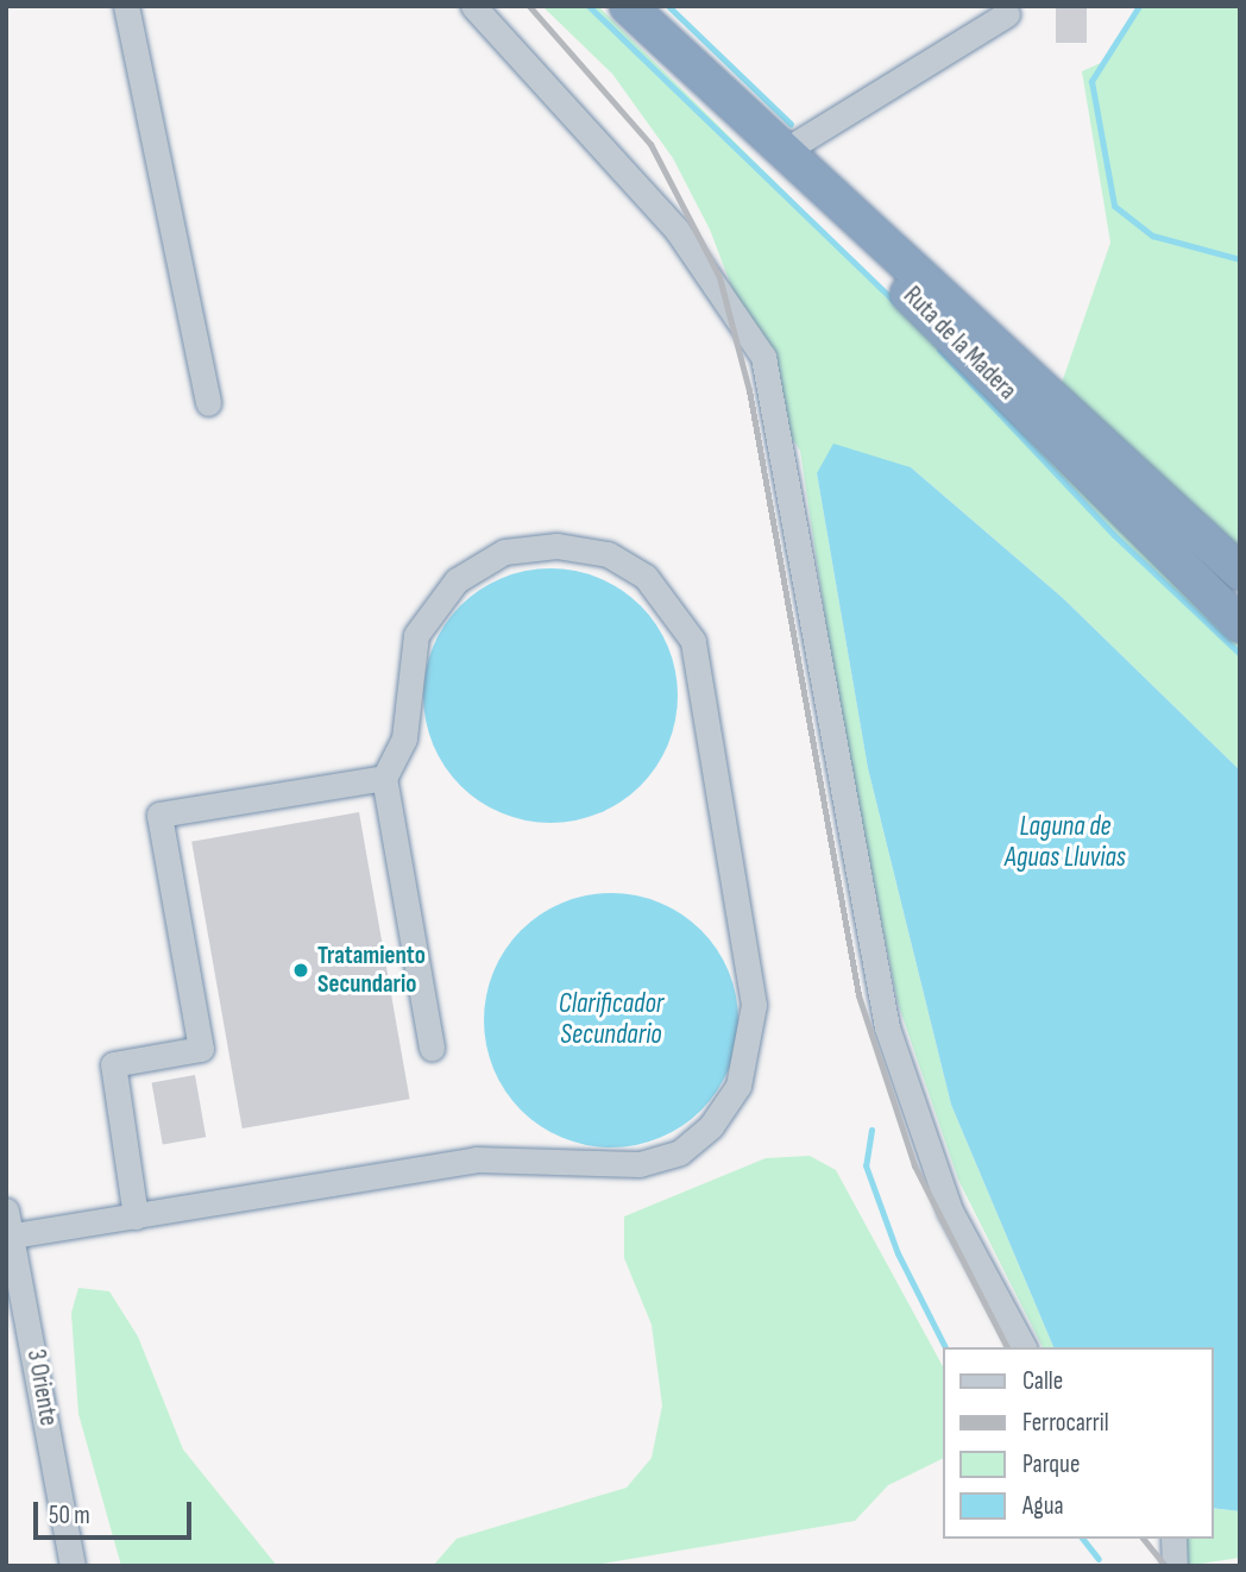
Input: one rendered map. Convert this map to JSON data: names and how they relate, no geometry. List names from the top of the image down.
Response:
{
  "streets": {
    "highway": ["Ruta de la Madera"],
    "lane": ["3 Oriente"]
  },
  "water": ["Laguna de Aguas Lluvias", "Clarificador Secundario"],
  "places": ["Tratamiento Secundario"],
  "legend": [
    "Calle",
    "Ferrocarril",
    "Parque",
    "Agua"
  ],
  "scale_bar": "50 m"
}
